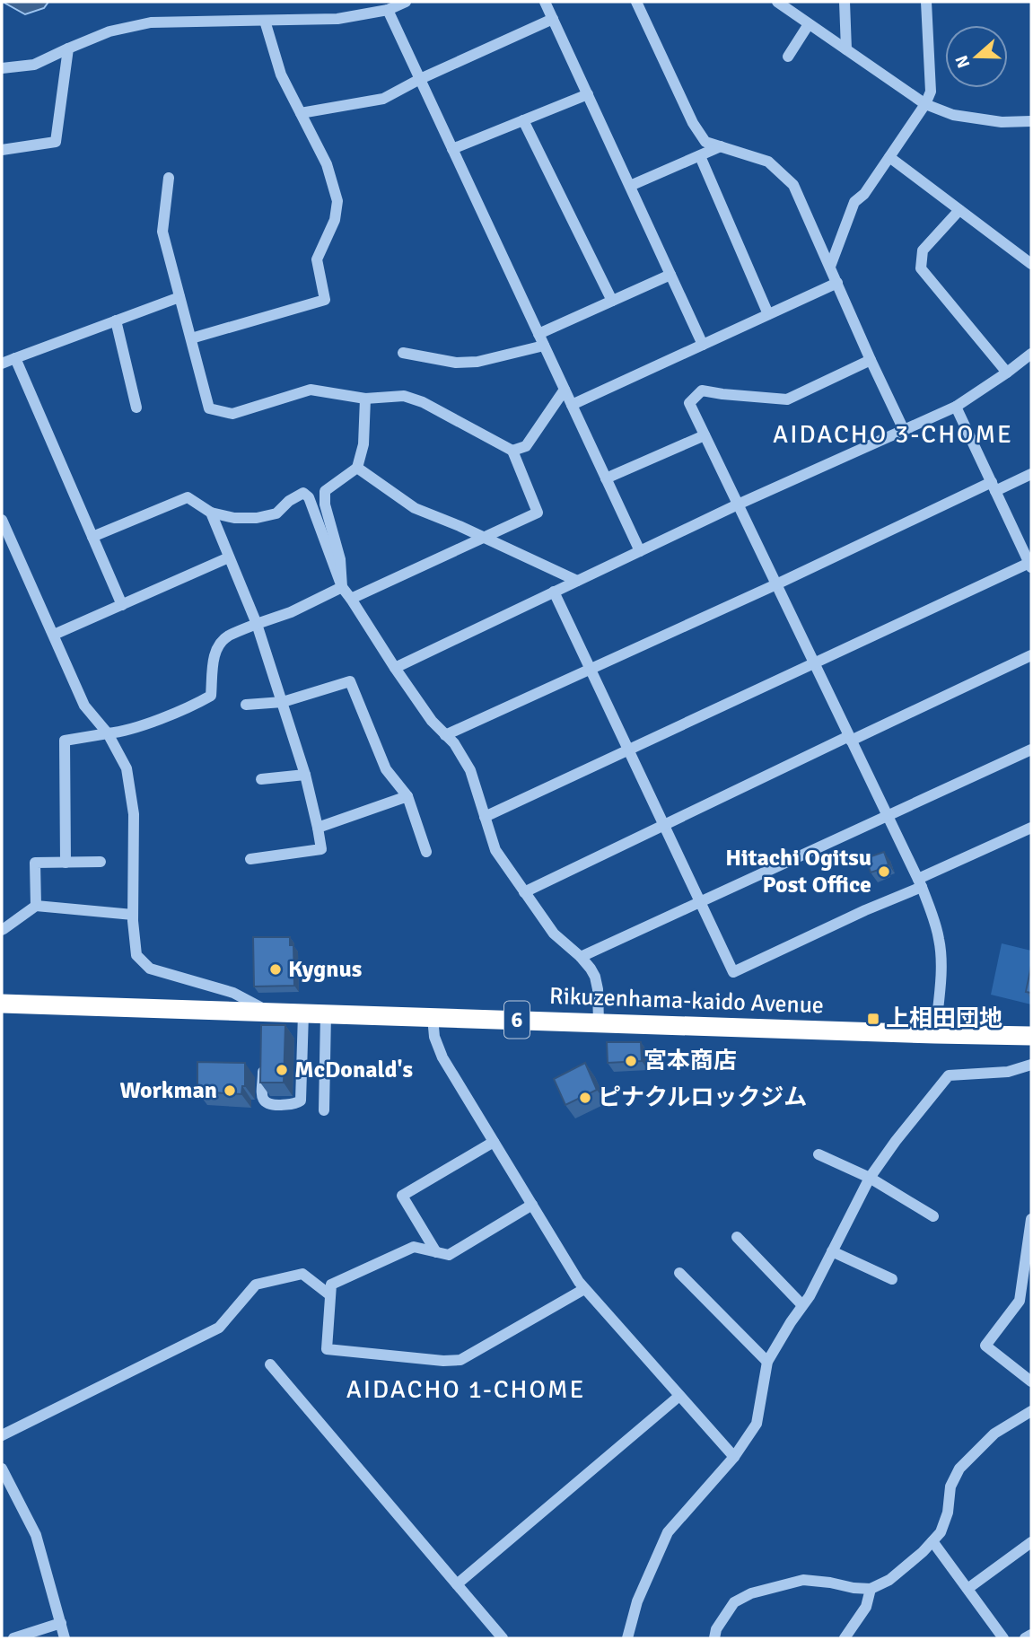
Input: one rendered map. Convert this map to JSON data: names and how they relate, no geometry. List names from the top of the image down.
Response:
{
  "streets": {
    "highway": ["Rikuzenhama-kaido Avenue", "6"]
  },
  "districts": ["AIDACHO 3-CHOME", "AIDACHO 1-CHOME"],
  "places": {
    "other": [
      "Hitachi Ogitsu Post Office",
      "Kygnus",
      "宮本商店",
      "McDonald's",
      "Workman",
      "ピナクルロックジム"
    ],
    "transit": ["上相田団地"]
  },
  "north": "left"
}
